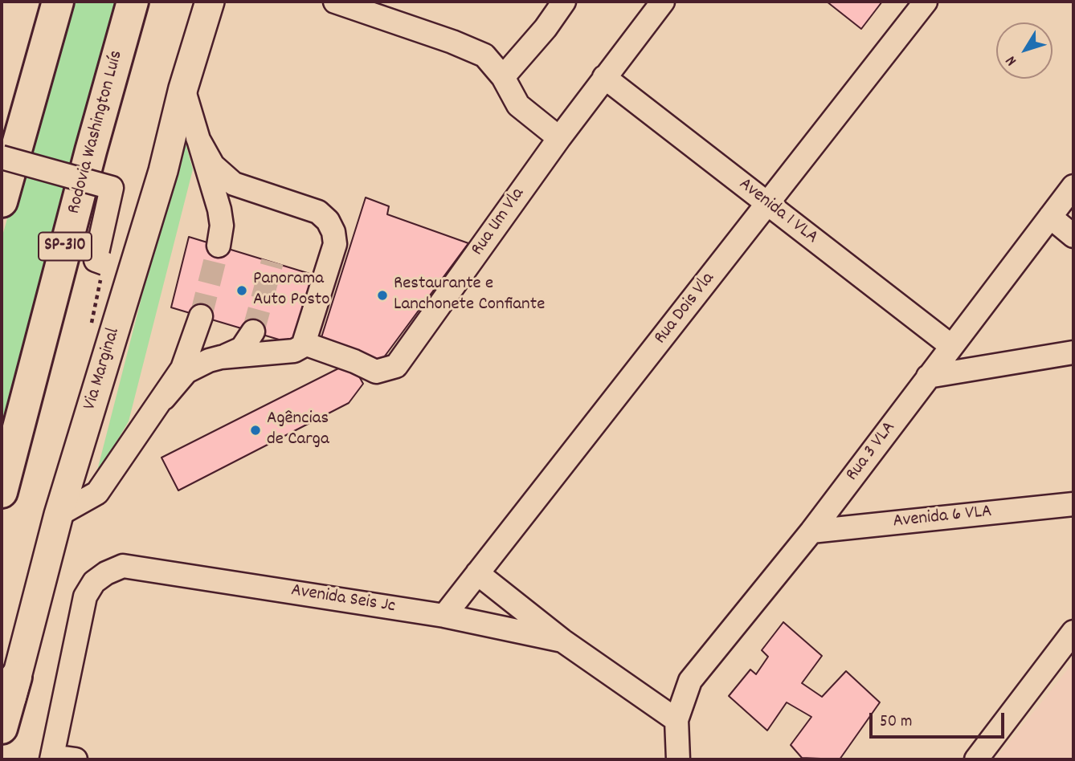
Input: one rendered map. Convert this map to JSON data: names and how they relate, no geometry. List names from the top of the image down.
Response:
{
  "streets": {
    "highway": ["Rodovia Washington Luís", "SP-310"],
    "main road": ["Via Marginal"],
    "street": [
      "Avenida 1 VLA",
      "Rua Um Vla",
      "Rua Dois Vla",
      "Rua 3 VLA",
      "Avenida 6 VLA",
      "Avenida Seis Jc"
    ]
  },
  "crossings": [
    ["Avenida 1 VLA", "Rua Um Vla"],
    ["Avenida 1 VLA", "Rua Dois Vla"],
    ["Avenida 1 VLA", "Rua 3 VLA"],
    ["Rua Dois Vla", "Avenida Seis Jc"],
    ["Rua 3 VLA", "Avenida 6 VLA"]
  ],
  "places": ["Panorama Auto Posto", "Restaurante e Lanchonete Confiante", "Agências de Carga"],
  "scale_bar": "50 m",
  "north": "bottom left"
}
